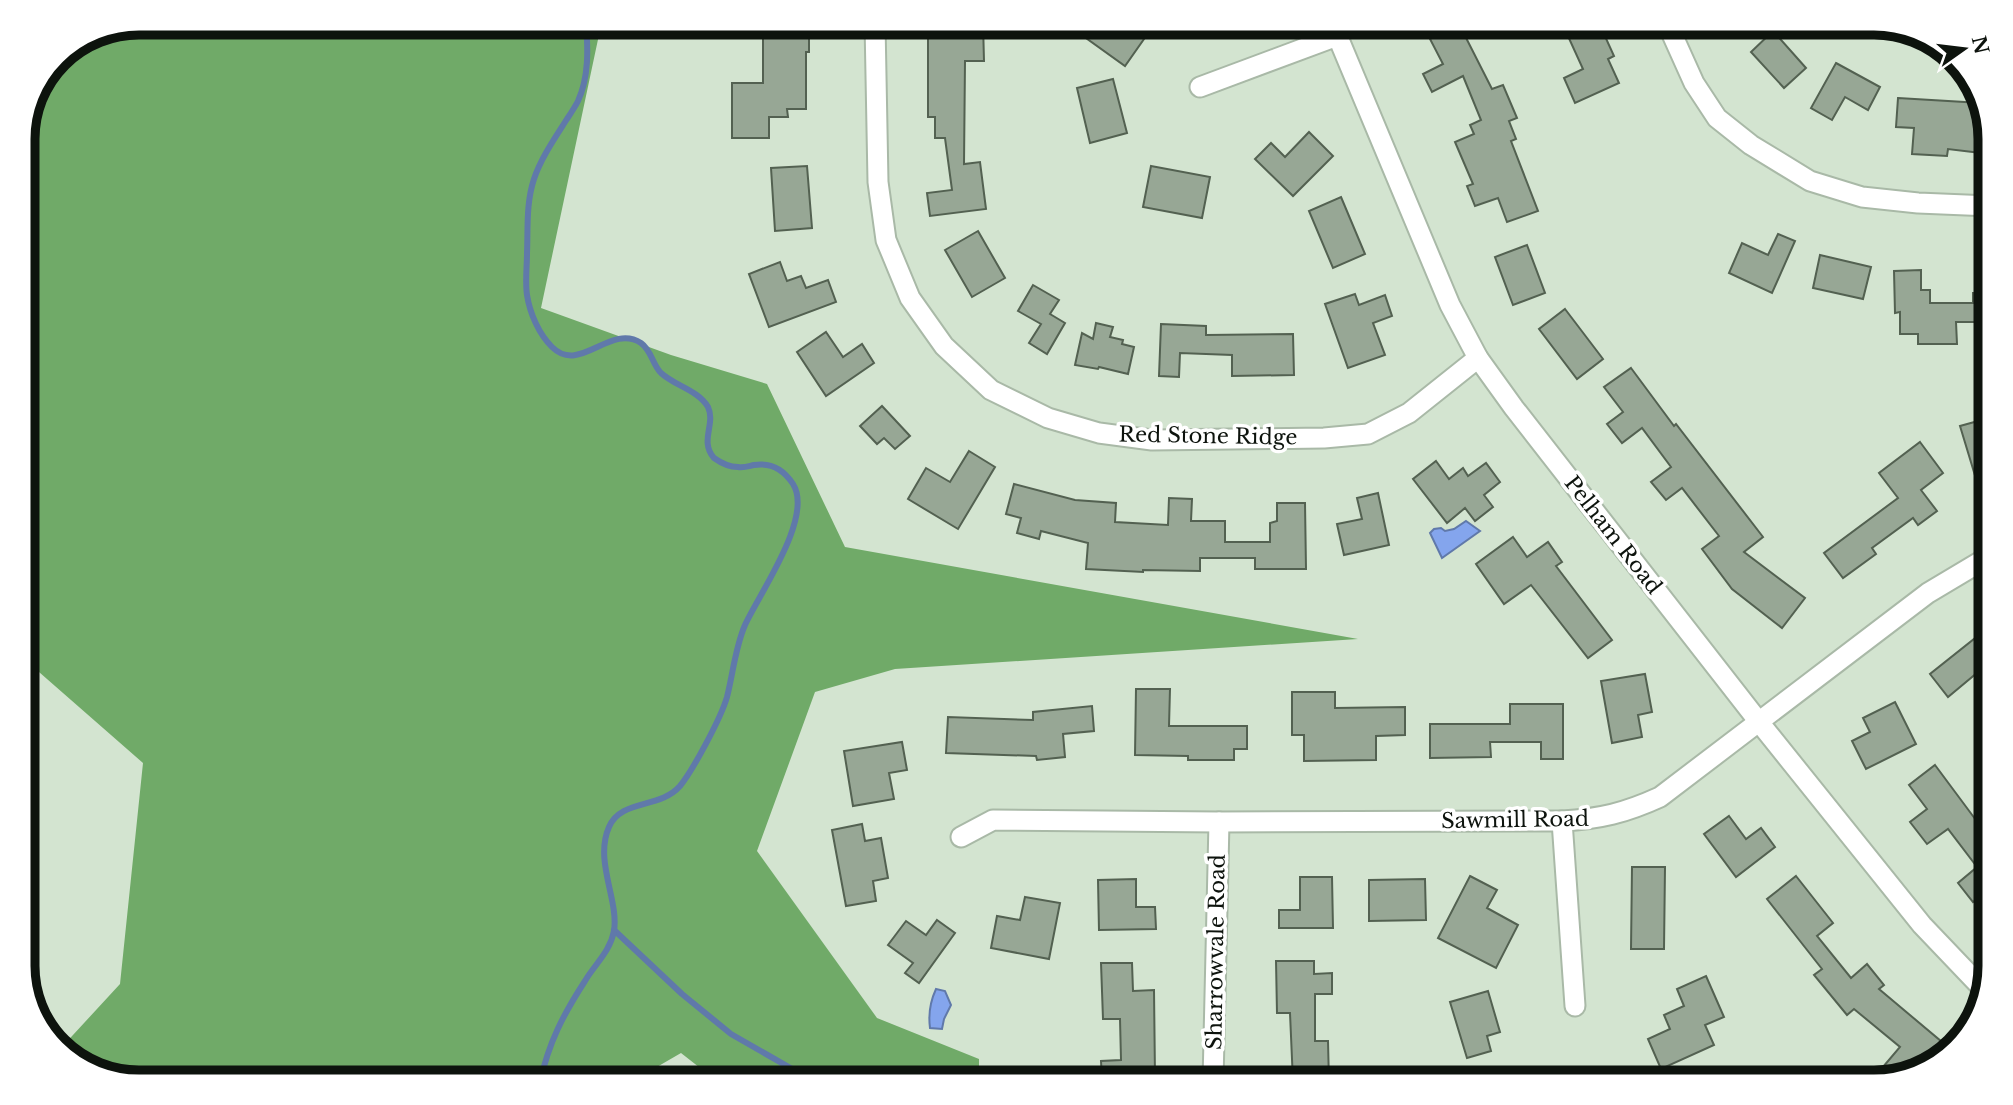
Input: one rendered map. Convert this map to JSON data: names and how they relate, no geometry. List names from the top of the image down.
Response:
{
  "streets": {
    "street": [
      "Red Stone Ridge",
      "Pelham Road",
      "Sawmill Road",
      "Sharrowvale Road"
    ]
  },
  "crossings": [
    ["Red Stone Ridge", "Pelham Road"],
    ["Pelham Road", "Sawmill Road"],
    ["Sawmill Road", "Sharrowvale Road"]
  ],
  "north": "right"
}
